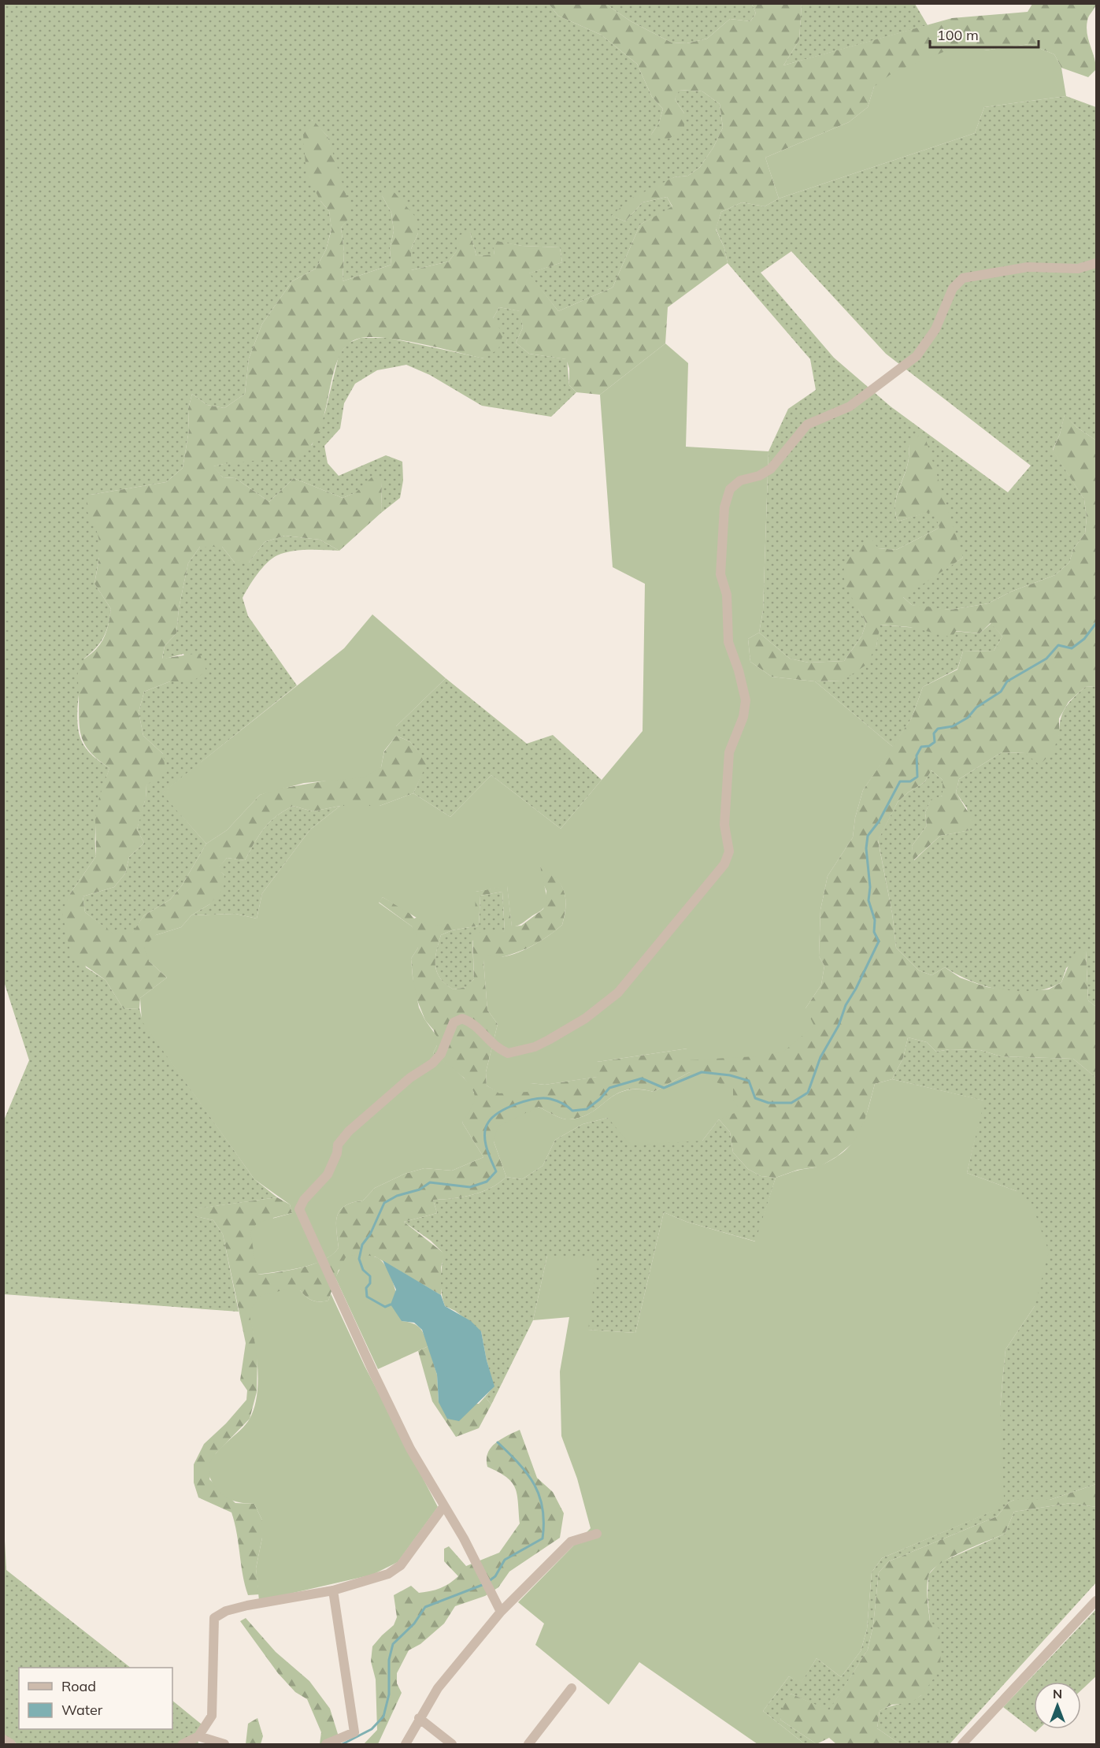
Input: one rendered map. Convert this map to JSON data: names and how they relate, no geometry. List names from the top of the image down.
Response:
{
  "legend": ["Road", "Water"],
  "scale_bar": "100 m",
  "north": "top"
}
